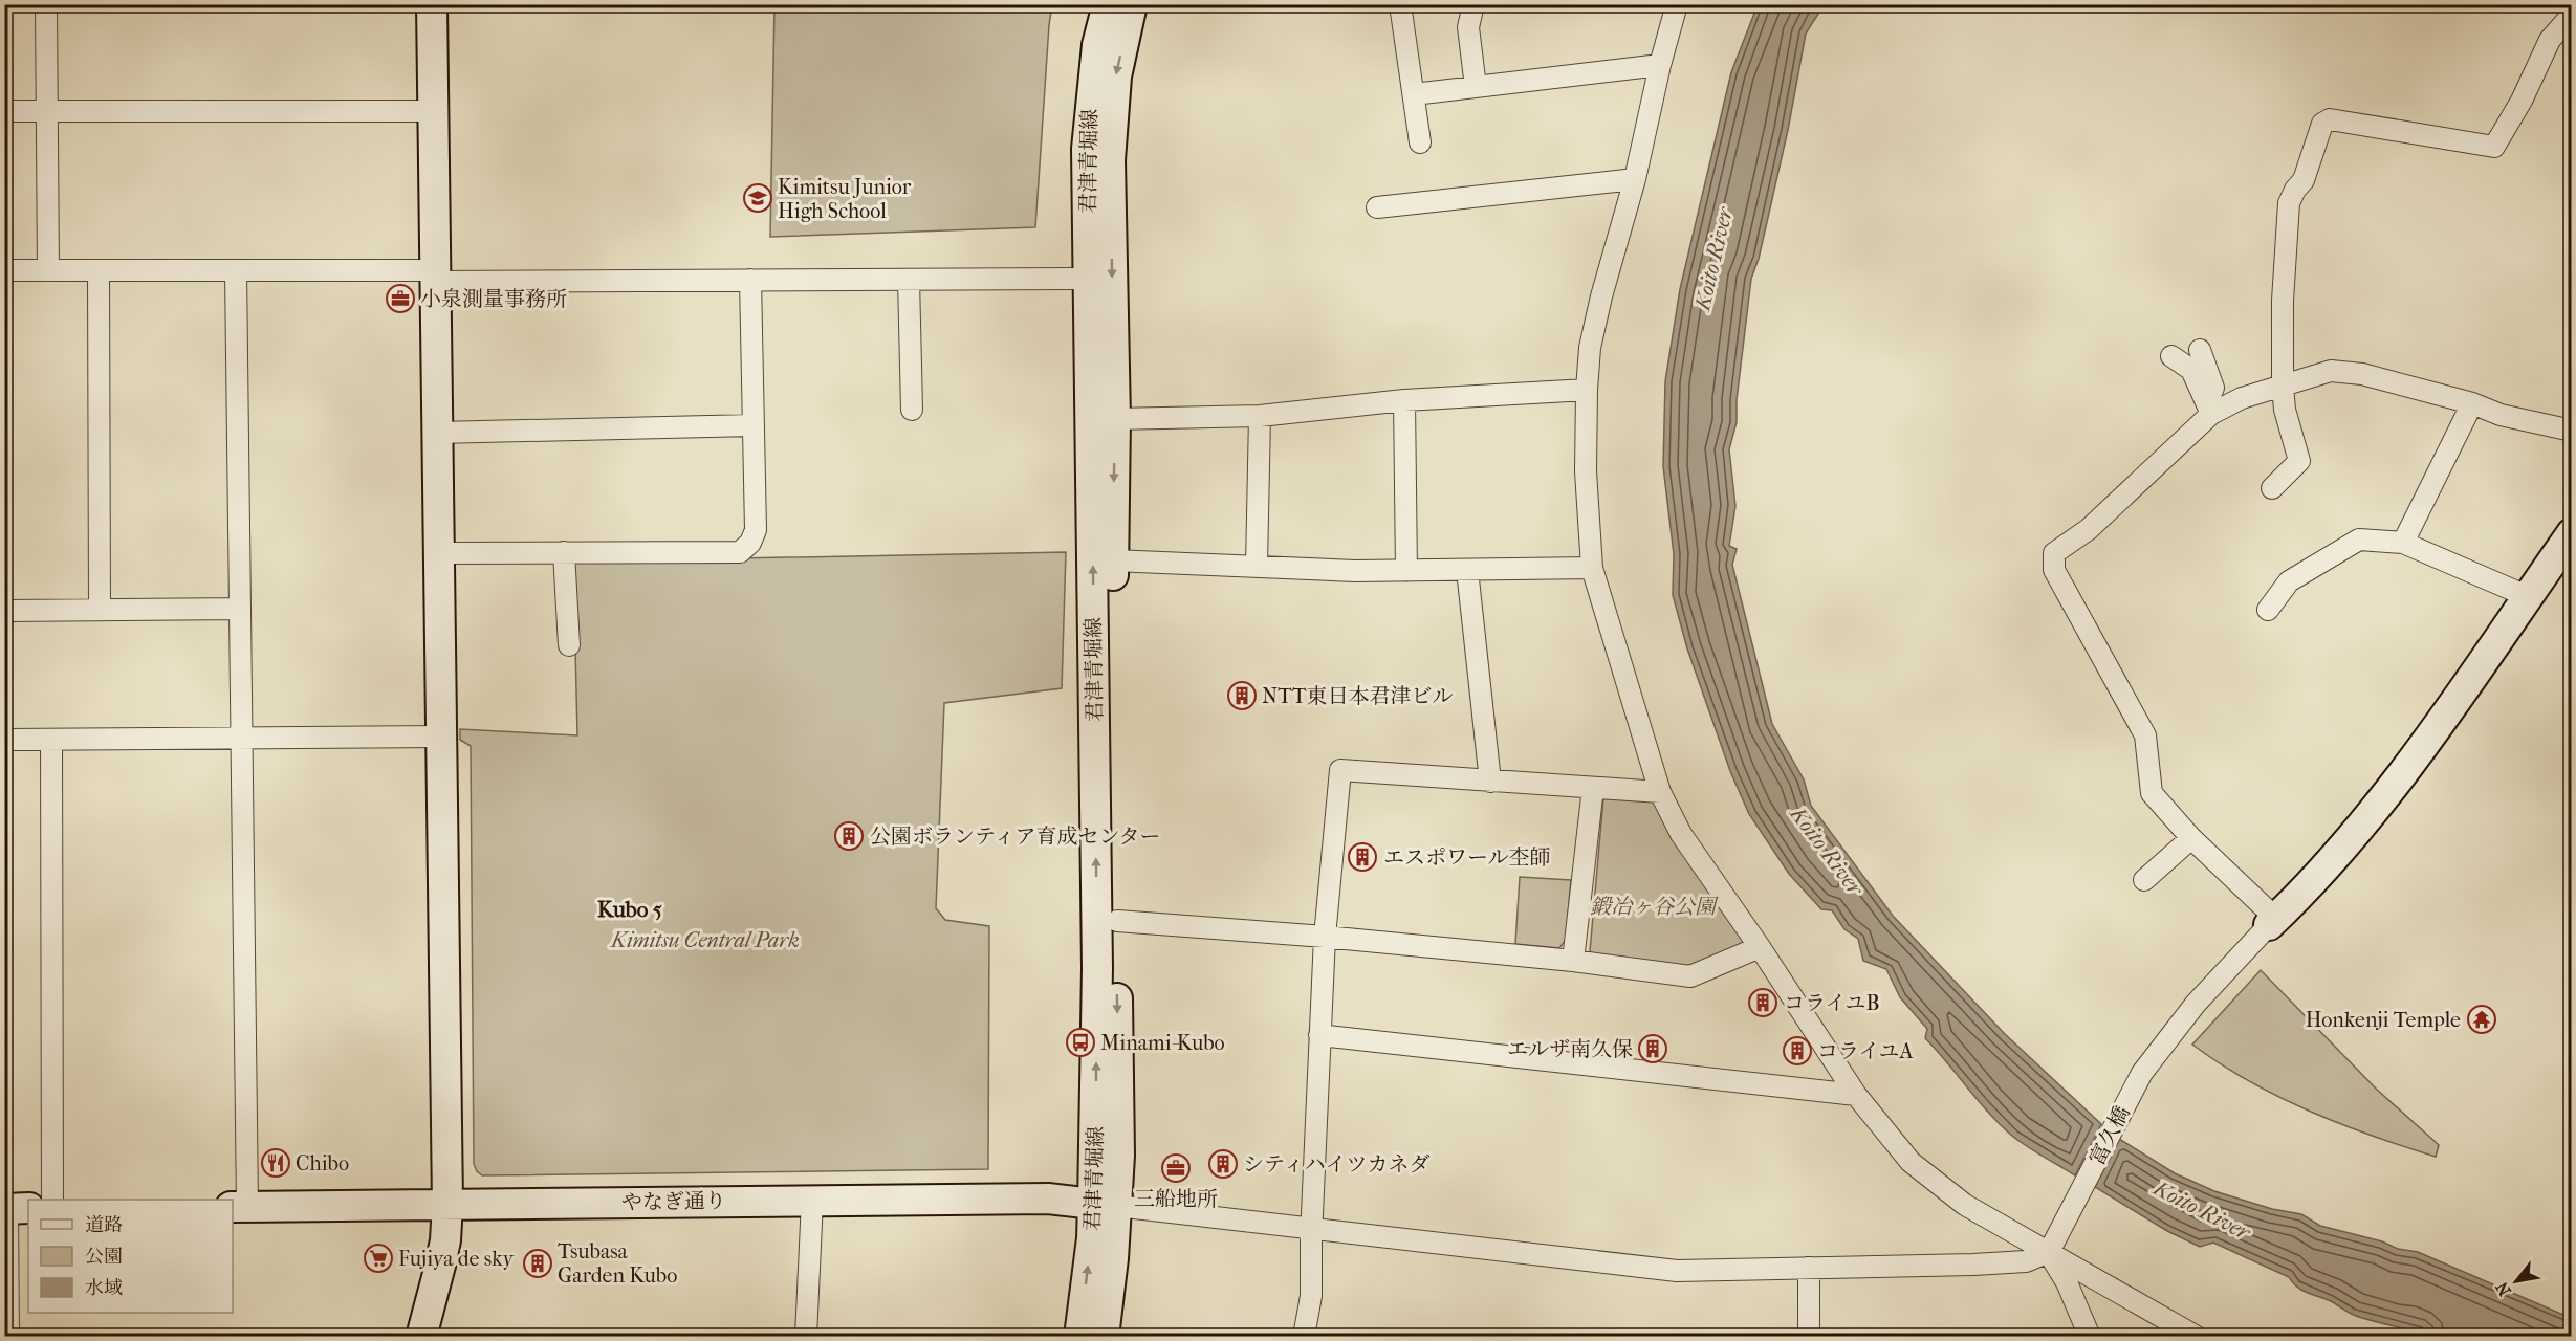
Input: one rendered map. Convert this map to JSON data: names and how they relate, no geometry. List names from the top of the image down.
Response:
{
  "streets": {
    "main road": ["君津青堀線", "やなぎ通り"],
    "street": ["富久橋"]
  },
  "crossings": [
    ["君津青堀線", "やなぎ通り"]
  ],
  "districts": ["Kubo 5"],
  "water": ["Koito River"],
  "parks": ["鍛冶ヶ谷公園", "Kimitsu Central Park"],
  "places": {
    "school or university": ["Kimitsu Junior High School"],
    "office": ["小泉測量事務所", "三船地所"],
    "building": [
      "NTT東日本君津ビル",
      "公園ボランティア育成センター",
      "エスポワール杢師",
      "コライユB",
      "エルザ南久保",
      "コライユA",
      "シティハイツカネダ",
      "Tsubasa Garden Kubo"
    ],
    "temple": ["Honkenji Temple"],
    "bus stop": ["Minami-Kubo"],
    "restaurant": ["Chibo"],
    "supermarket": ["Fujiya de sky"]
  },
  "legend": ["道路", "公園", "水域"],
  "north": "bottom left"
}
